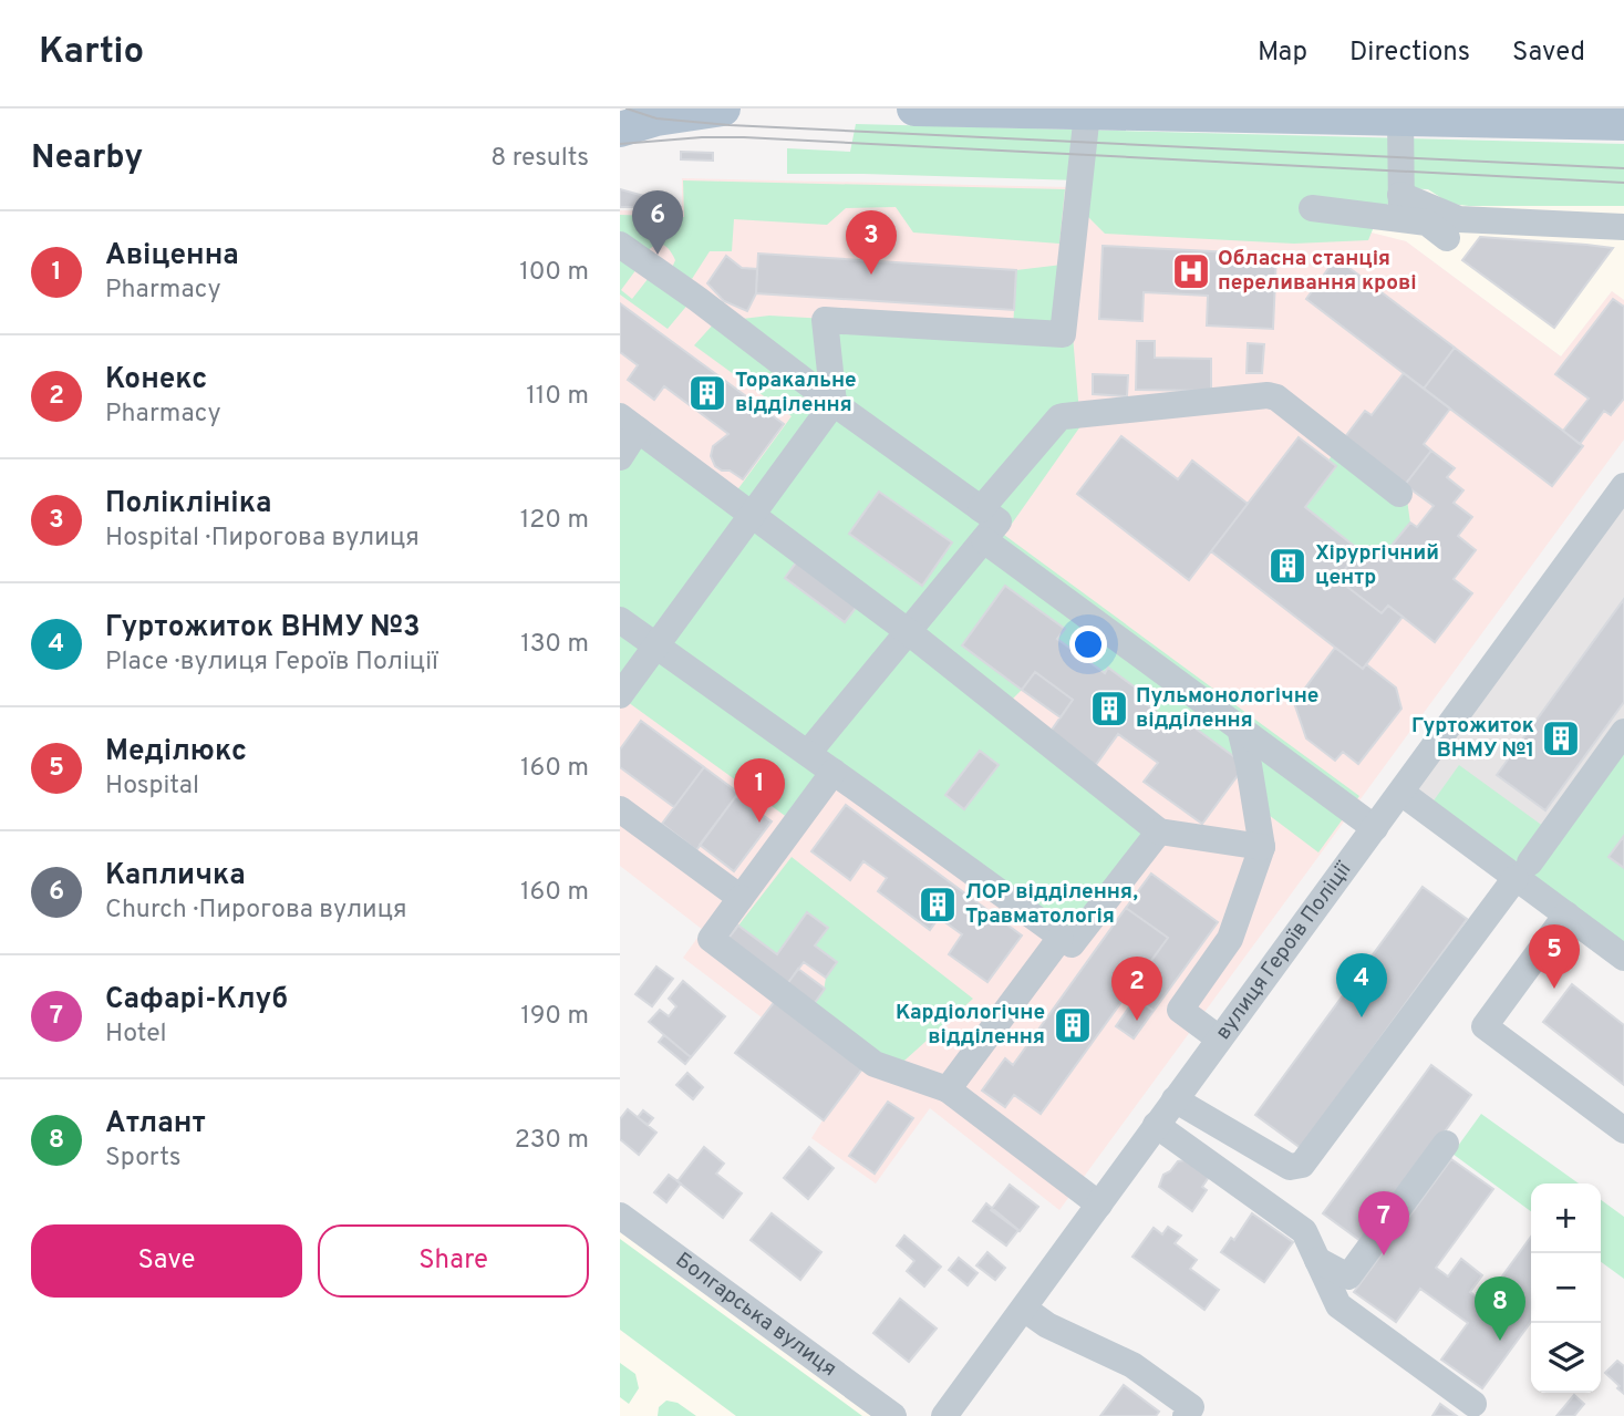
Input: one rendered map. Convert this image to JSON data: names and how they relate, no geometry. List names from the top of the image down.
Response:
{
  "streets": {
    "street": ["вулиця Героїв Поліції", "Болгарська вулиця"]
  },
  "places": {
    "hospital": ["Обласна станція переливання крові"],
    "building": [
      "Торакальне відділення",
      "Хірургічний центр",
      "Пульмонологічне відділення",
      "Гуртожиток ВНМУ №1",
      "ЛОР відділення, Травматологія",
      "Кардіологічне відділення"
    ]
  },
  "page": {
    "header": "Kartio",
    "nav": ["Map", "Directions", "Saved"],
    "heading": ["Nearby", "8 results"],
    "pins": [
      "6",
      "3",
      "1",
      "5",
      "4",
      "2",
      "7",
      "8"
    ],
    "list": [
      {
        "mark": "1",
        "name": "Авіценна",
        "note": "Pharmacy",
        "value": "100 m"
      },
      {
        "mark": "2",
        "name": "Конекс",
        "note": "Pharmacy",
        "value": "110 m"
      },
      {
        "mark": "3",
        "name": "Поліклініка",
        "note": "Hospital · Пирогова вулиця",
        "value": "120 m"
      },
      {
        "mark": "4",
        "name": "Гуртожиток ВНМУ №3",
        "note": "Place · вулиця Героїв Поліції",
        "value": "130 m"
      },
      {
        "mark": "5",
        "name": "Меділюкс",
        "note": "Hospital",
        "value": "160 m"
      },
      {
        "mark": "6",
        "name": "Капличка",
        "note": "Church · Пирогова вулиця",
        "value": "160 m"
      },
      {
        "mark": "7",
        "name": "Сафарі-Клуб",
        "note": "Hotel",
        "value": "190 m"
      },
      {
        "mark": "8",
        "name": "Атлант",
        "note": "Sports",
        "value": "230 m"
      }
    ],
    "map_buttons": ["+", "−"],
    "buttons": ["Save", "Share"]
  }
}
